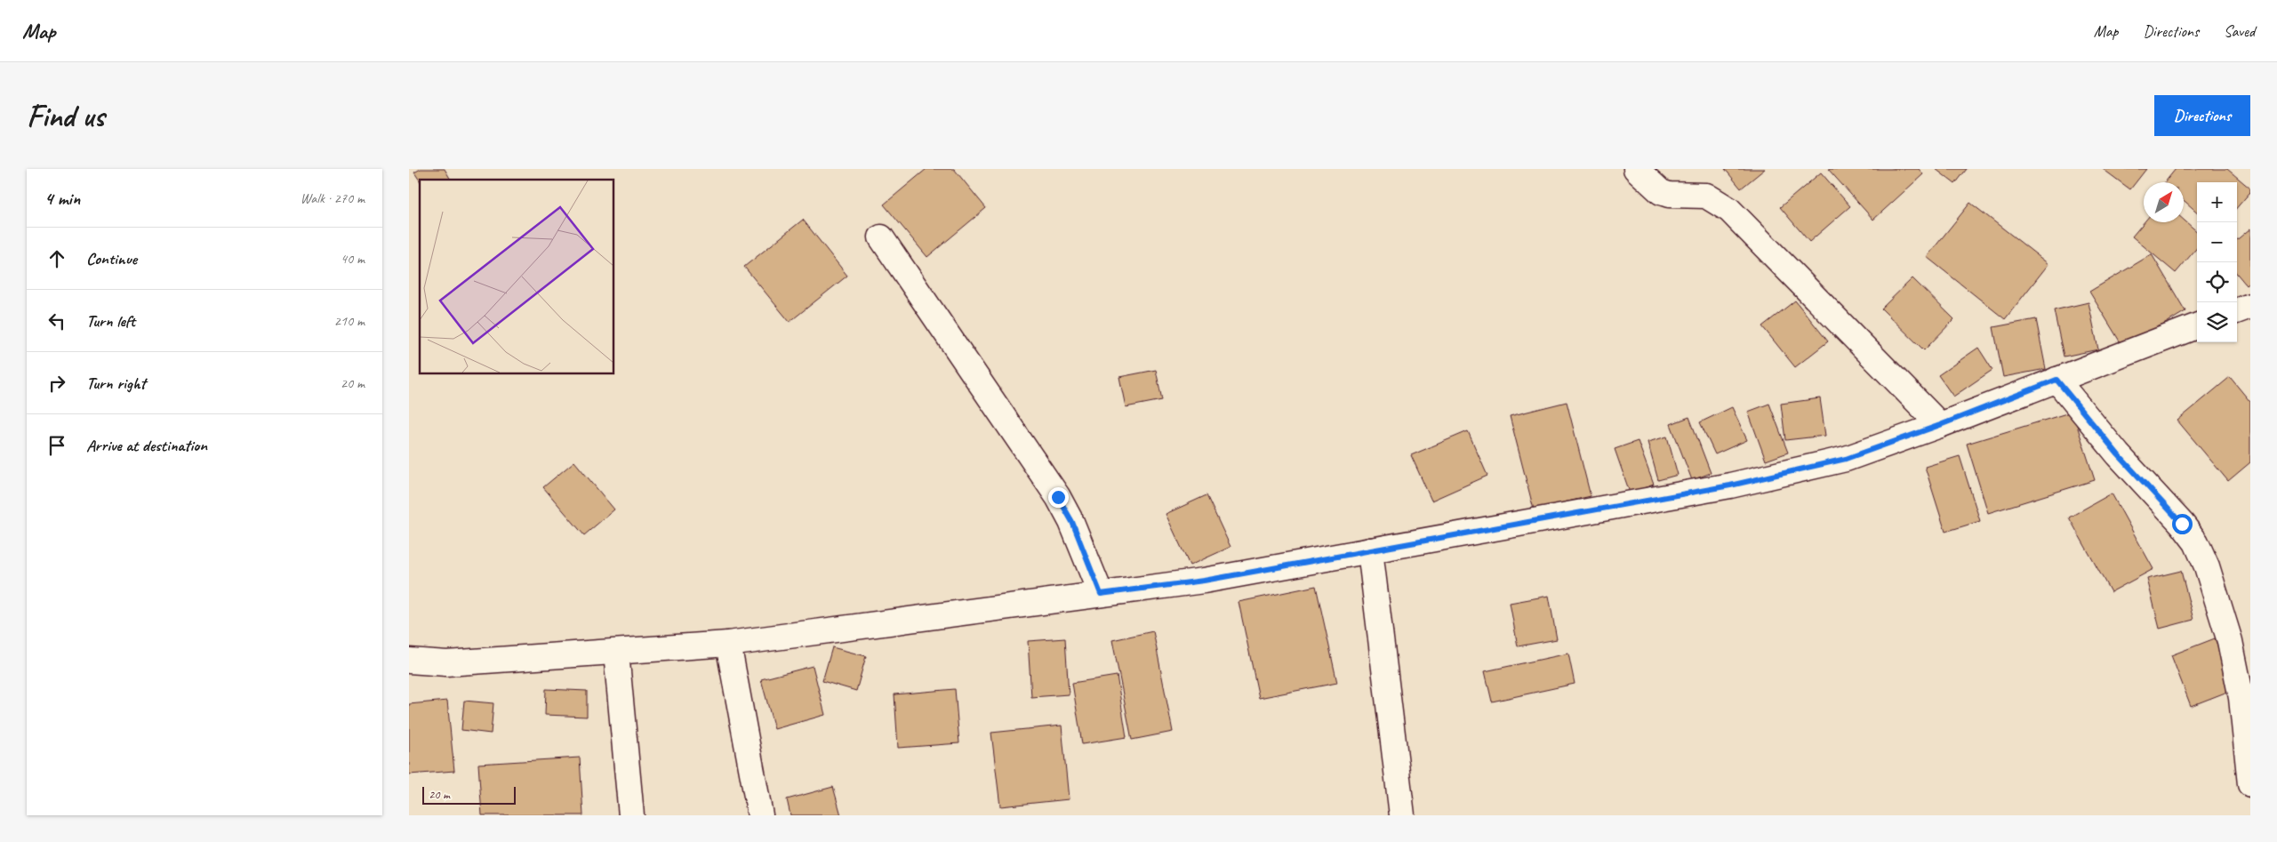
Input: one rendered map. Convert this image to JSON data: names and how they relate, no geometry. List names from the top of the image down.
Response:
{
  "scale_bar": "20 m",
  "north": "top right",
  "page": {
    "header": "Map",
    "nav": ["Map", "Directions", "Saved"],
    "buttons": "Directions",
    "title": "Find us",
    "heading": ["4 min", "Walk · 270 m"],
    "map_buttons": ["+", "−"],
    "list": [
      ["Continue", "40 m"],
      ["Turn left", "210 m"],
      ["Turn right", "20 m"],
      "Arrive at destination"
    ],
    "scale": "20 m"
  }
}
